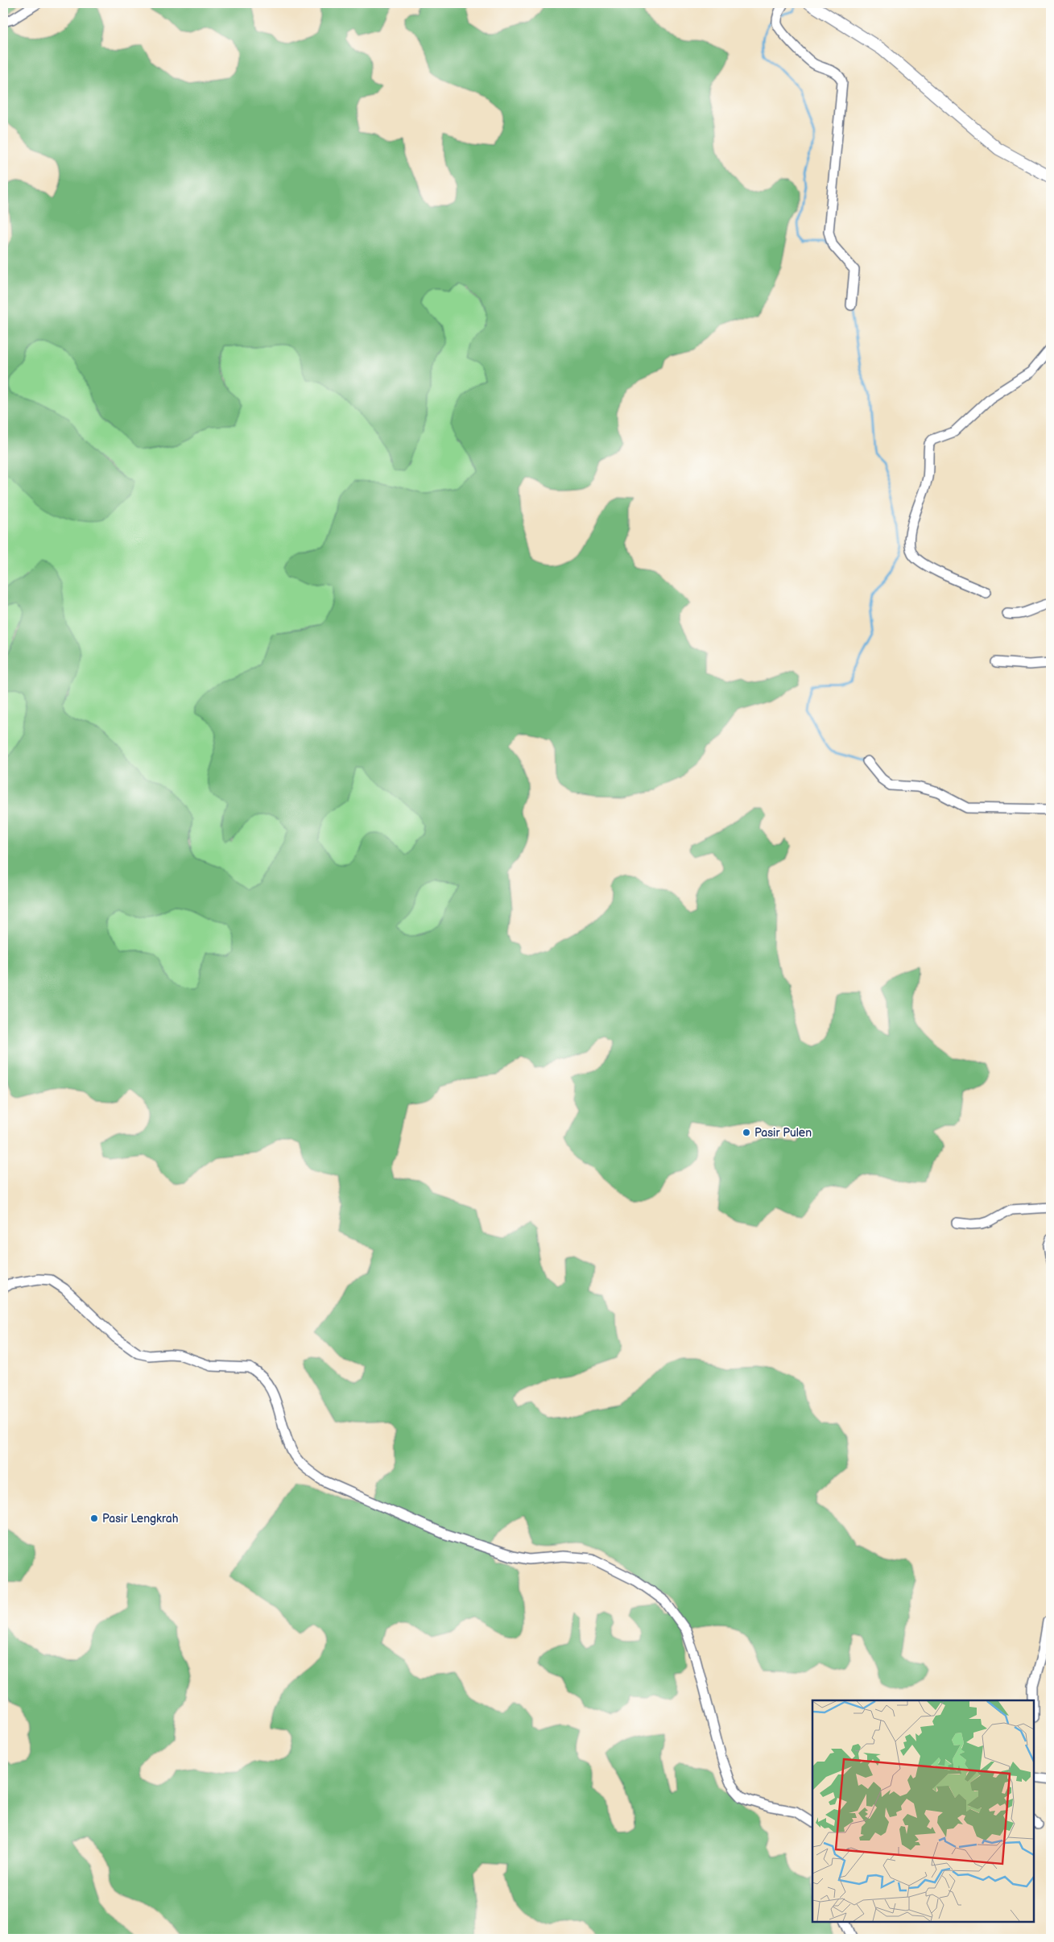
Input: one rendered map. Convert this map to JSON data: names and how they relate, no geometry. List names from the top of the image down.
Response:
{
  "places": ["Pasir Pulen", "Pasir Lengkrah"]
}
